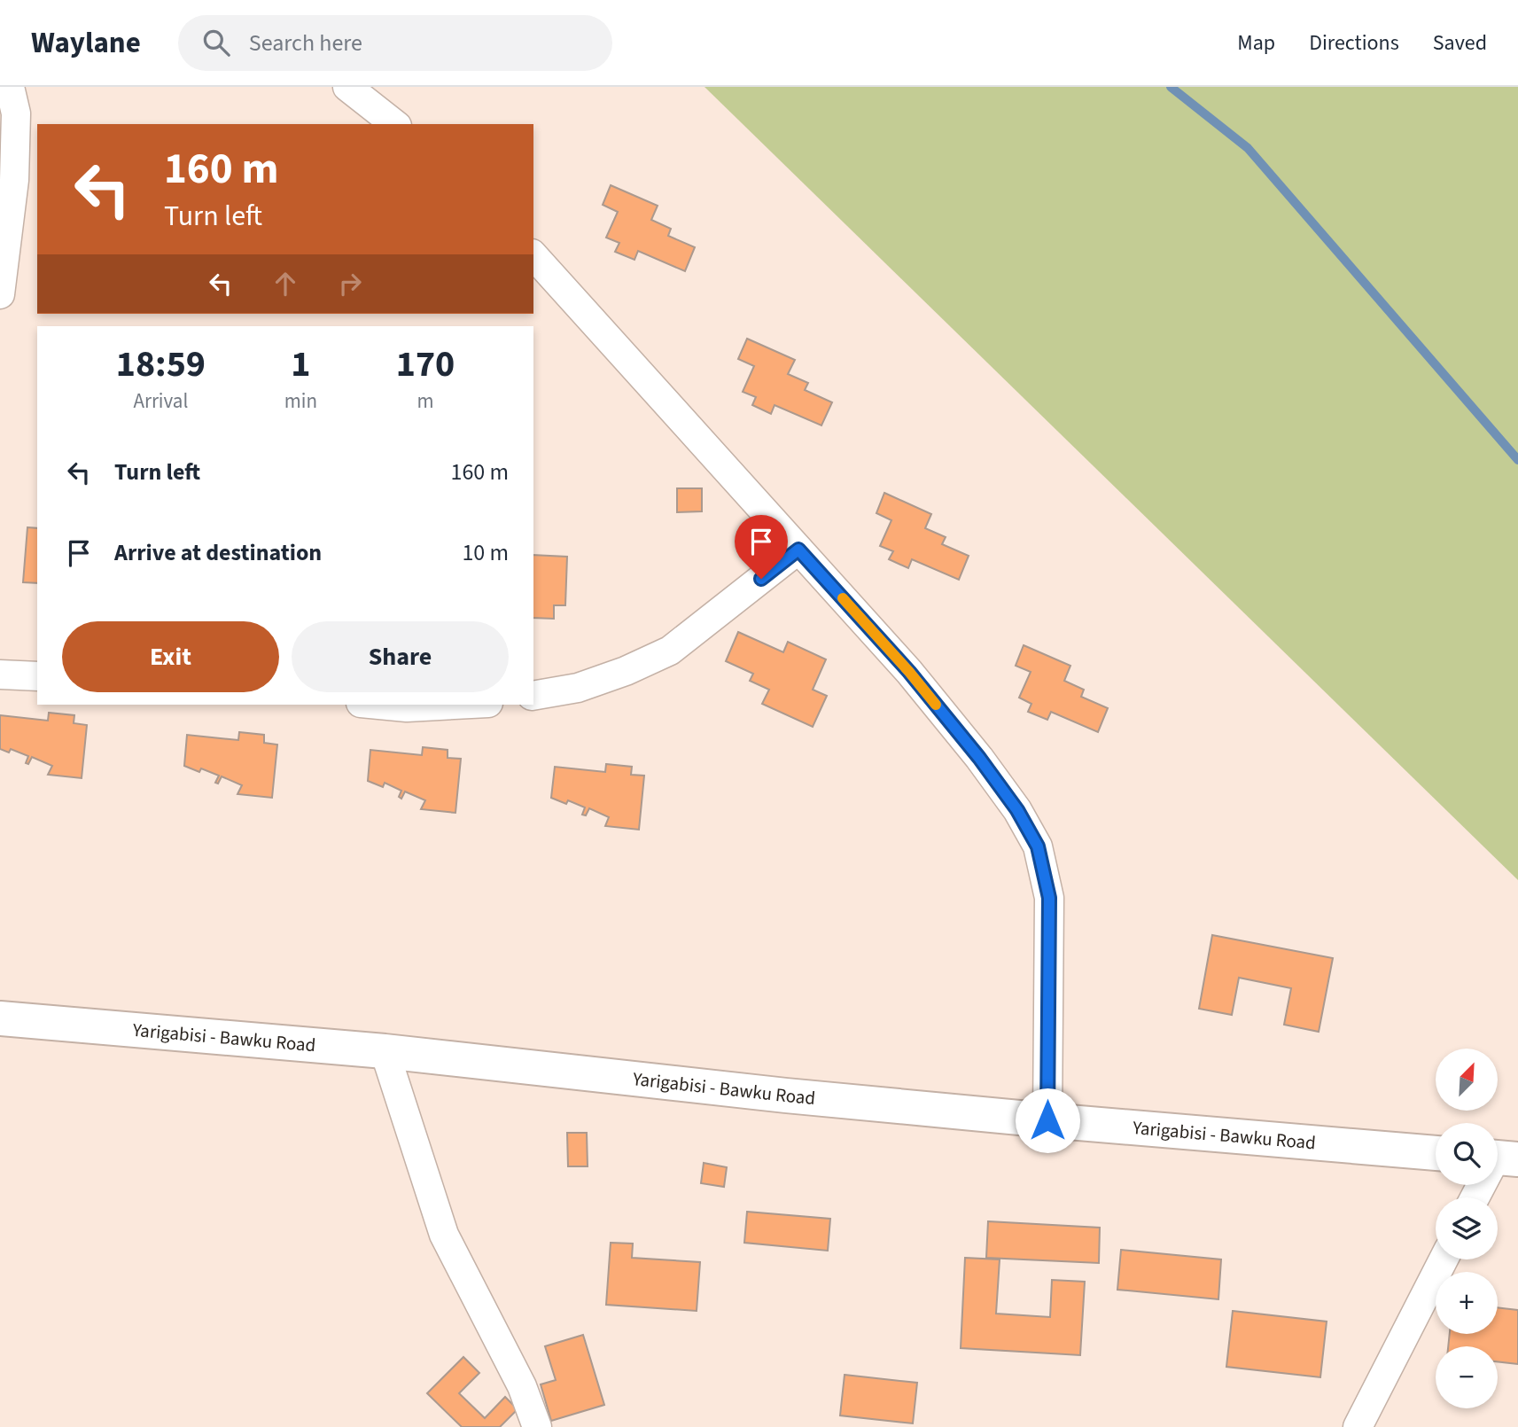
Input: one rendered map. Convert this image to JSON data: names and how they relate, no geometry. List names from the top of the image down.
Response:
{
  "streets": {
    "highway": ["Yarigabisi - Bawku Road"]
  },
  "north": "top right",
  "page": {
    "header": "Waylane",
    "search": "Search here",
    "nav": ["Map", "Directions", "Saved"],
    "turn": ["160 m", "Turn left"],
    "eta": [
      "18:59",
      "Arrival",
      "1",
      "min",
      "170",
      "m"
    ],
    "list": [
      {
        "name": "Turn left",
        "value": "160 m"
      },
      {
        "name": "Arrive at destination",
        "value": "10 m"
      }
    ],
    "buttons": ["Exit", "Share"],
    "map_buttons": ["+", "−"]
  }
}
